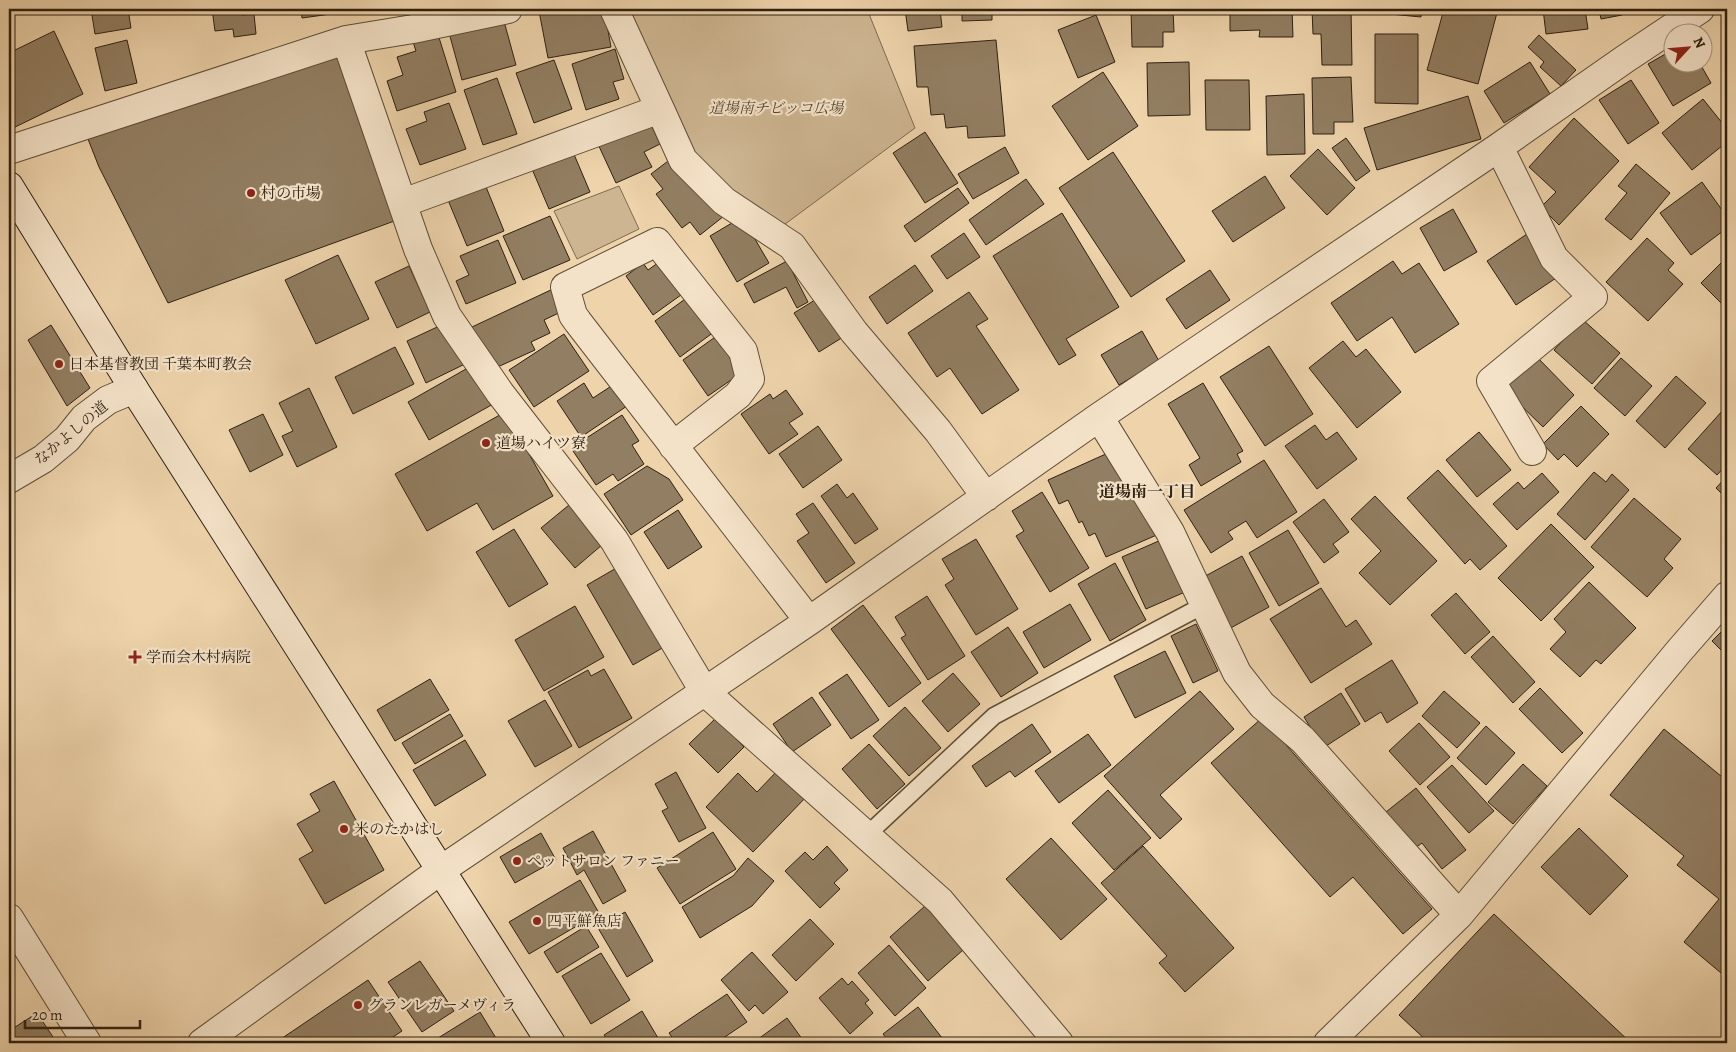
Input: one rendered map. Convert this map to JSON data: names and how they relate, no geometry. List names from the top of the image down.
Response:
{
  "streets": {
    "street": ["なかよしの道"]
  },
  "districts": ["道場南一丁目"],
  "parks": ["道場南チビッコ広場"],
  "places": {
    "other": [
      "村の市場",
      "日本基督教団 千葉本町教会",
      "道場ハイツ寮",
      "米のたかはし",
      "ペットサロン ファニー",
      "四平鮮魚店",
      "グランレガーメヴィラ"
    ],
    "health": ["学而会木村病院"]
  },
  "scale_bar": "20 m",
  "north": "top right"
}
